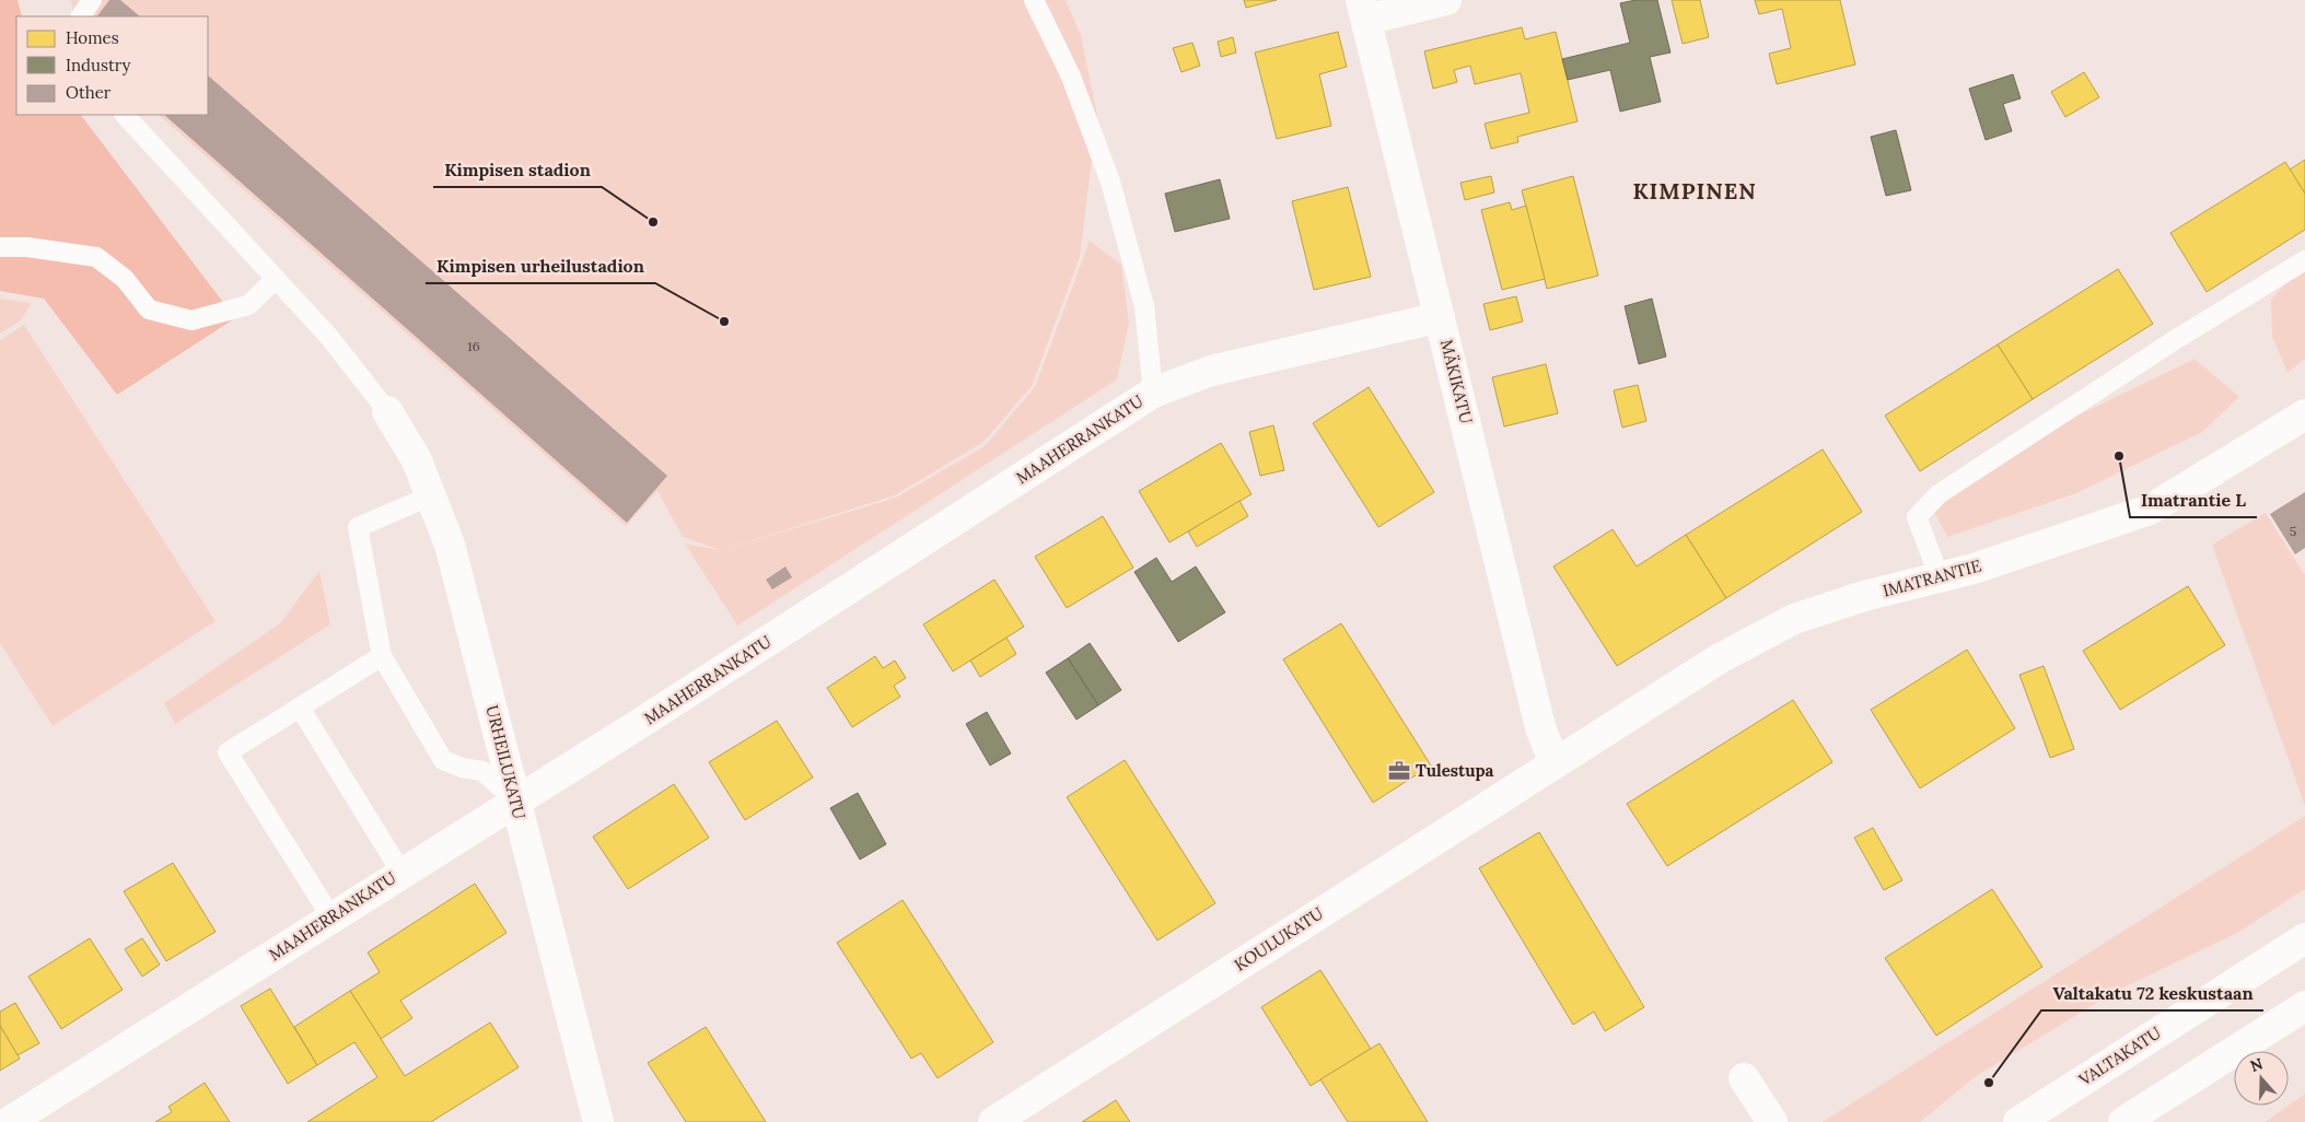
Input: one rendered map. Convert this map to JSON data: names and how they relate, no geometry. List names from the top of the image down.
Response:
{
  "streets": {
    "street": [
      "MÄKIKATU",
      "MAAHERRANKATU",
      "IMATRANTIE",
      "URHEILUKATU",
      "KOULUKATU",
      "VALTAKATU"
    ]
  },
  "crossings": [
    ["MÄKIKATU", "MAAHERRANKATU"],
    ["MÄKIKATU", "IMATRANTIE"],
    ["MÄKIKATU", "KOULUKATU"],
    ["MAAHERRANKATU", "URHEILUKATU"],
    ["IMATRANTIE", "KOULUKATU"]
  ],
  "districts": ["KIMPINEN"],
  "places": {
    "other": [
      "Kimpisen stadion",
      "Kimpisen urheilustadion",
      "Imatrantie L",
      "Valtakatu 72 keskustaan"
    ],
    "office": ["Tulestupa"]
  },
  "house_numbers": ["16", "5"],
  "legend": ["Homes", "Industry", "Other"],
  "north": "top"
}
